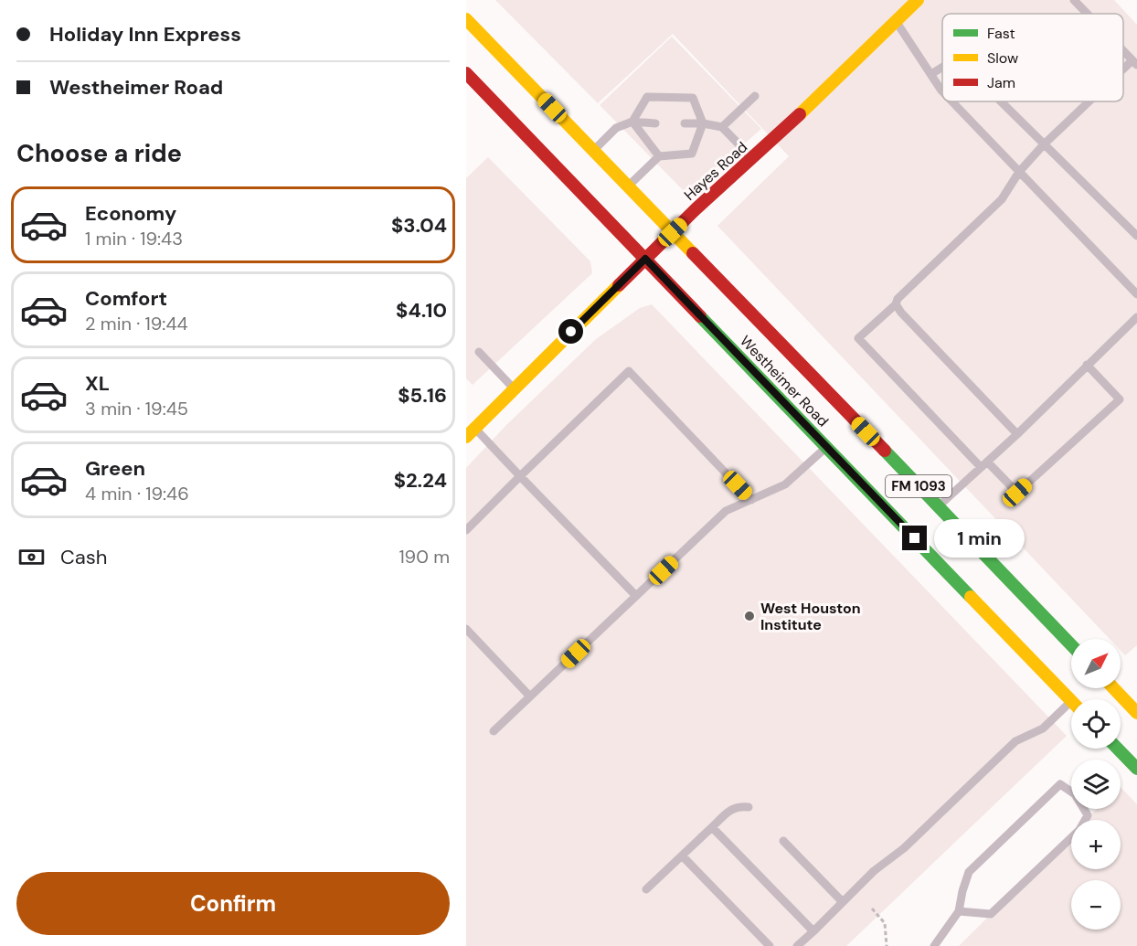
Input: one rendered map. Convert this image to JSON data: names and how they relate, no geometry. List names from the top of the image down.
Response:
{
  "streets": {
    "main road": ["Hayes Road", "Westheimer Road", "FM 1093"]
  },
  "crossings": [
    ["Hayes Road", "Westheimer Road"]
  ],
  "places": ["West Houston Institute"],
  "legend": ["Fast", "Slow", "Jam"],
  "north": "top right",
  "page": {
    "banner": ["Holiday Inn Express", "Westheimer Road"],
    "heading": "Choose a ride",
    "list": [
      {
        "name": "Economy",
        "note": "1 min · 19:43",
        "value": "$3.04"
      },
      {
        "name": "Comfort",
        "note": "2 min · 19:44",
        "value": "$4.10"
      },
      {
        "name": "XL",
        "note": "3 min · 19:45",
        "value": "$5.16"
      },
      {
        "name": "Green",
        "note": "4 min · 19:46",
        "value": "$2.24"
      }
    ],
    "bubble": "1 min",
    "pay": ["Cash", "190 m"],
    "map_buttons": ["+", "−"],
    "buttons": "Confirm"
  }
}
